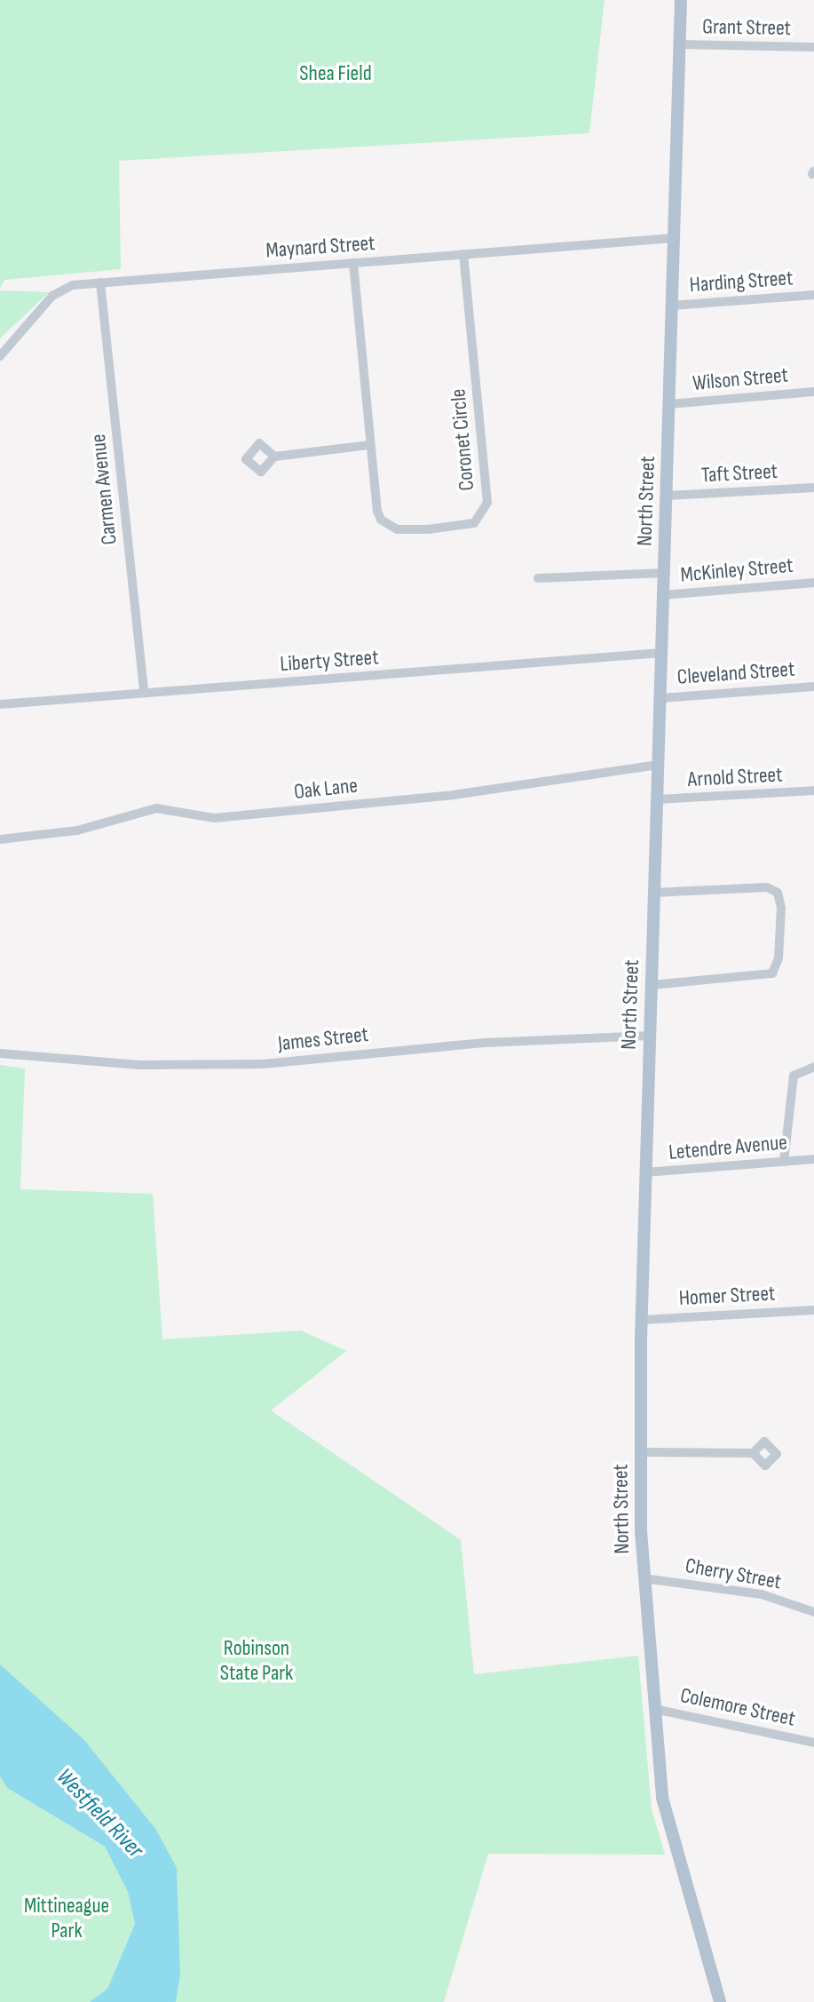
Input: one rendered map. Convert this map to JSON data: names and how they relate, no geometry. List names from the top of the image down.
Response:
{
  "streets": {
    "main road": ["North Street"],
    "street": [
      "Grant Street",
      "Maynard Street",
      "Harding Street",
      "Wilson Street",
      "Coronet Circle",
      "Taft Street",
      "Carmen Avenue",
      "McKinley Street",
      "Liberty Street",
      "Cleveland Street",
      "Arnold Street",
      "Oak Lane",
      "James Street",
      "Letendre Avenue",
      "Homer Street",
      "Cherry Street",
      "Colemore Street"
    ]
  },
  "crossings": [
    ["Grant Street", "North Street"],
    ["Maynard Street", "Coronet Circle"],
    ["Maynard Street", "Carmen Avenue"],
    ["Maynard Street", "North Street"],
    ["Harding Street", "North Street"],
    ["Wilson Street", "North Street"],
    ["Taft Street", "North Street"],
    ["Carmen Avenue", "Liberty Street"],
    ["North Street", "McKinley Street"],
    ["North Street", "Liberty Street"],
    ["North Street", "Cleveland Street"],
    ["North Street", "Arnold Street"],
    ["North Street", "Oak Lane"],
    ["North Street", "James Street"],
    ["North Street", "Letendre Avenue"],
    ["North Street", "Homer Street"],
    ["North Street", "Cherry Street"],
    ["North Street", "Colemore Street"]
  ],
  "water": ["Westfield River"],
  "parks": ["Shea Field", "Robinson State Park", "Mittineague Park"]
}
